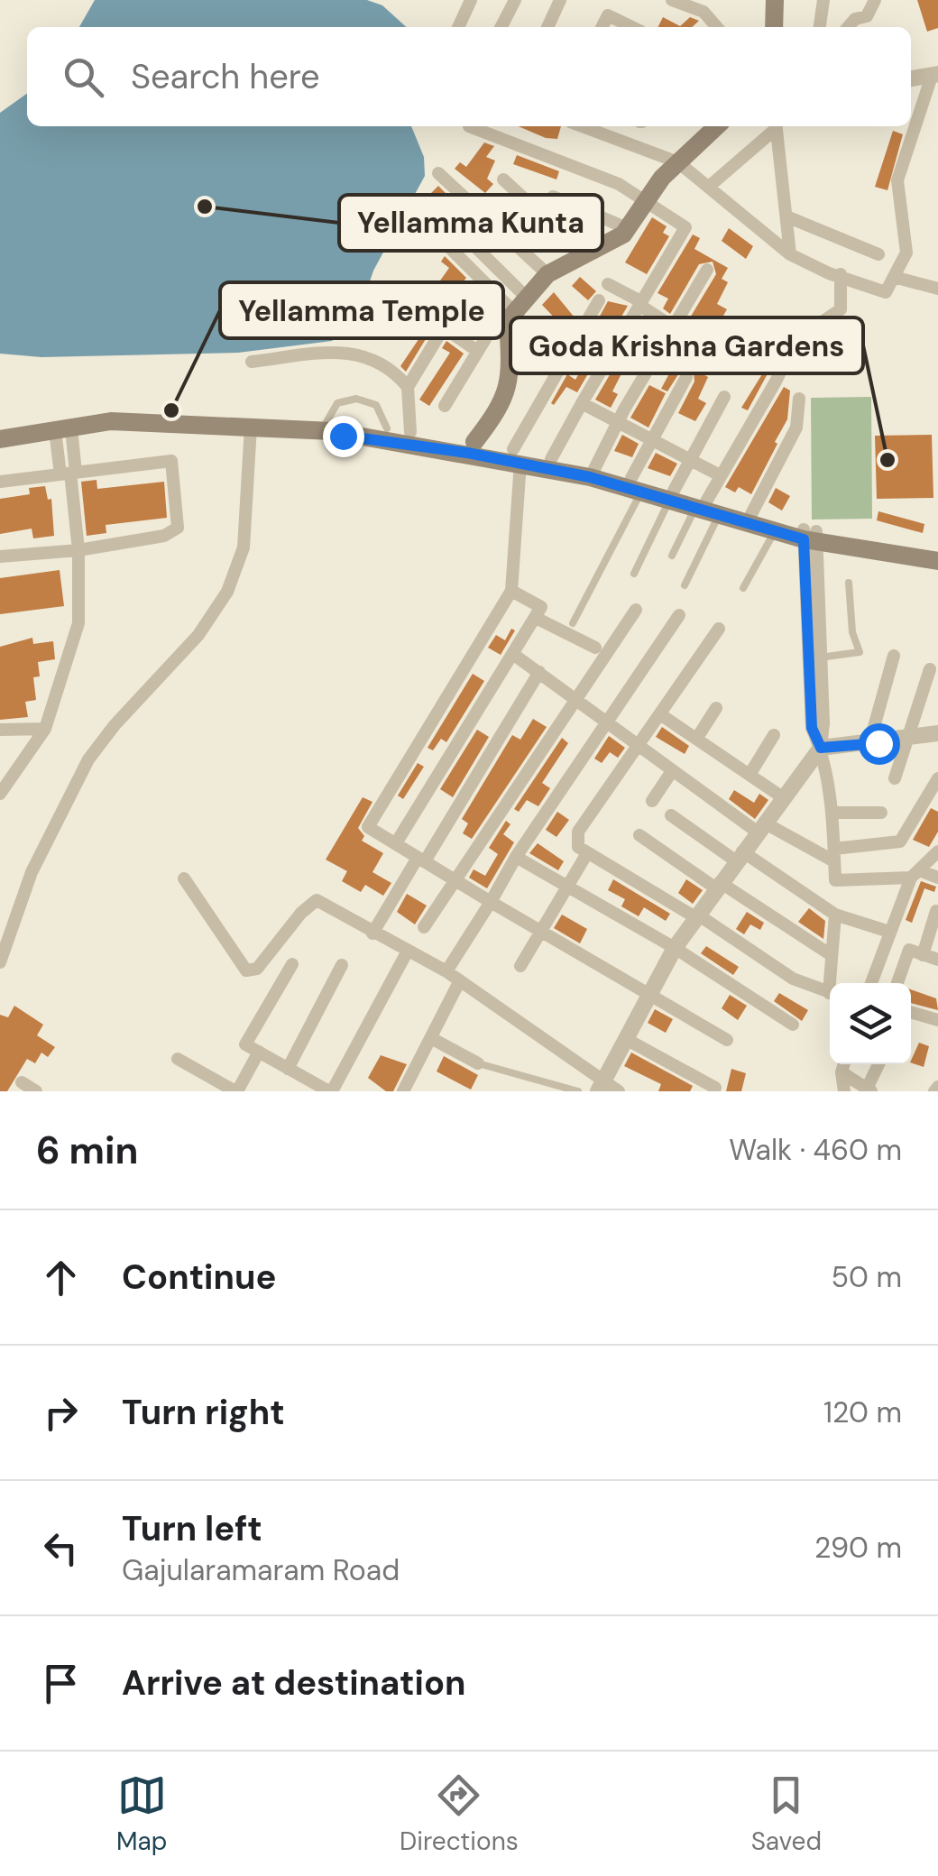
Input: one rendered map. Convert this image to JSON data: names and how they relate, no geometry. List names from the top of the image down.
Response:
{
  "places": ["Yellamma Kunta", "Yellamma Temple", "Goda Krishna Gardens"],
  "page": {
    "search": "Search here",
    "heading": ["6 min", "Walk · 460 m"],
    "list": [
      ["Continue", "50 m"],
      ["Turn right", "120 m"],
      ["Turn left", "Gajularamaram Road", "290 m"],
      "Arrive at destination"
    ],
    "nav": ["Map", "Directions", "Saved"]
  }
}
